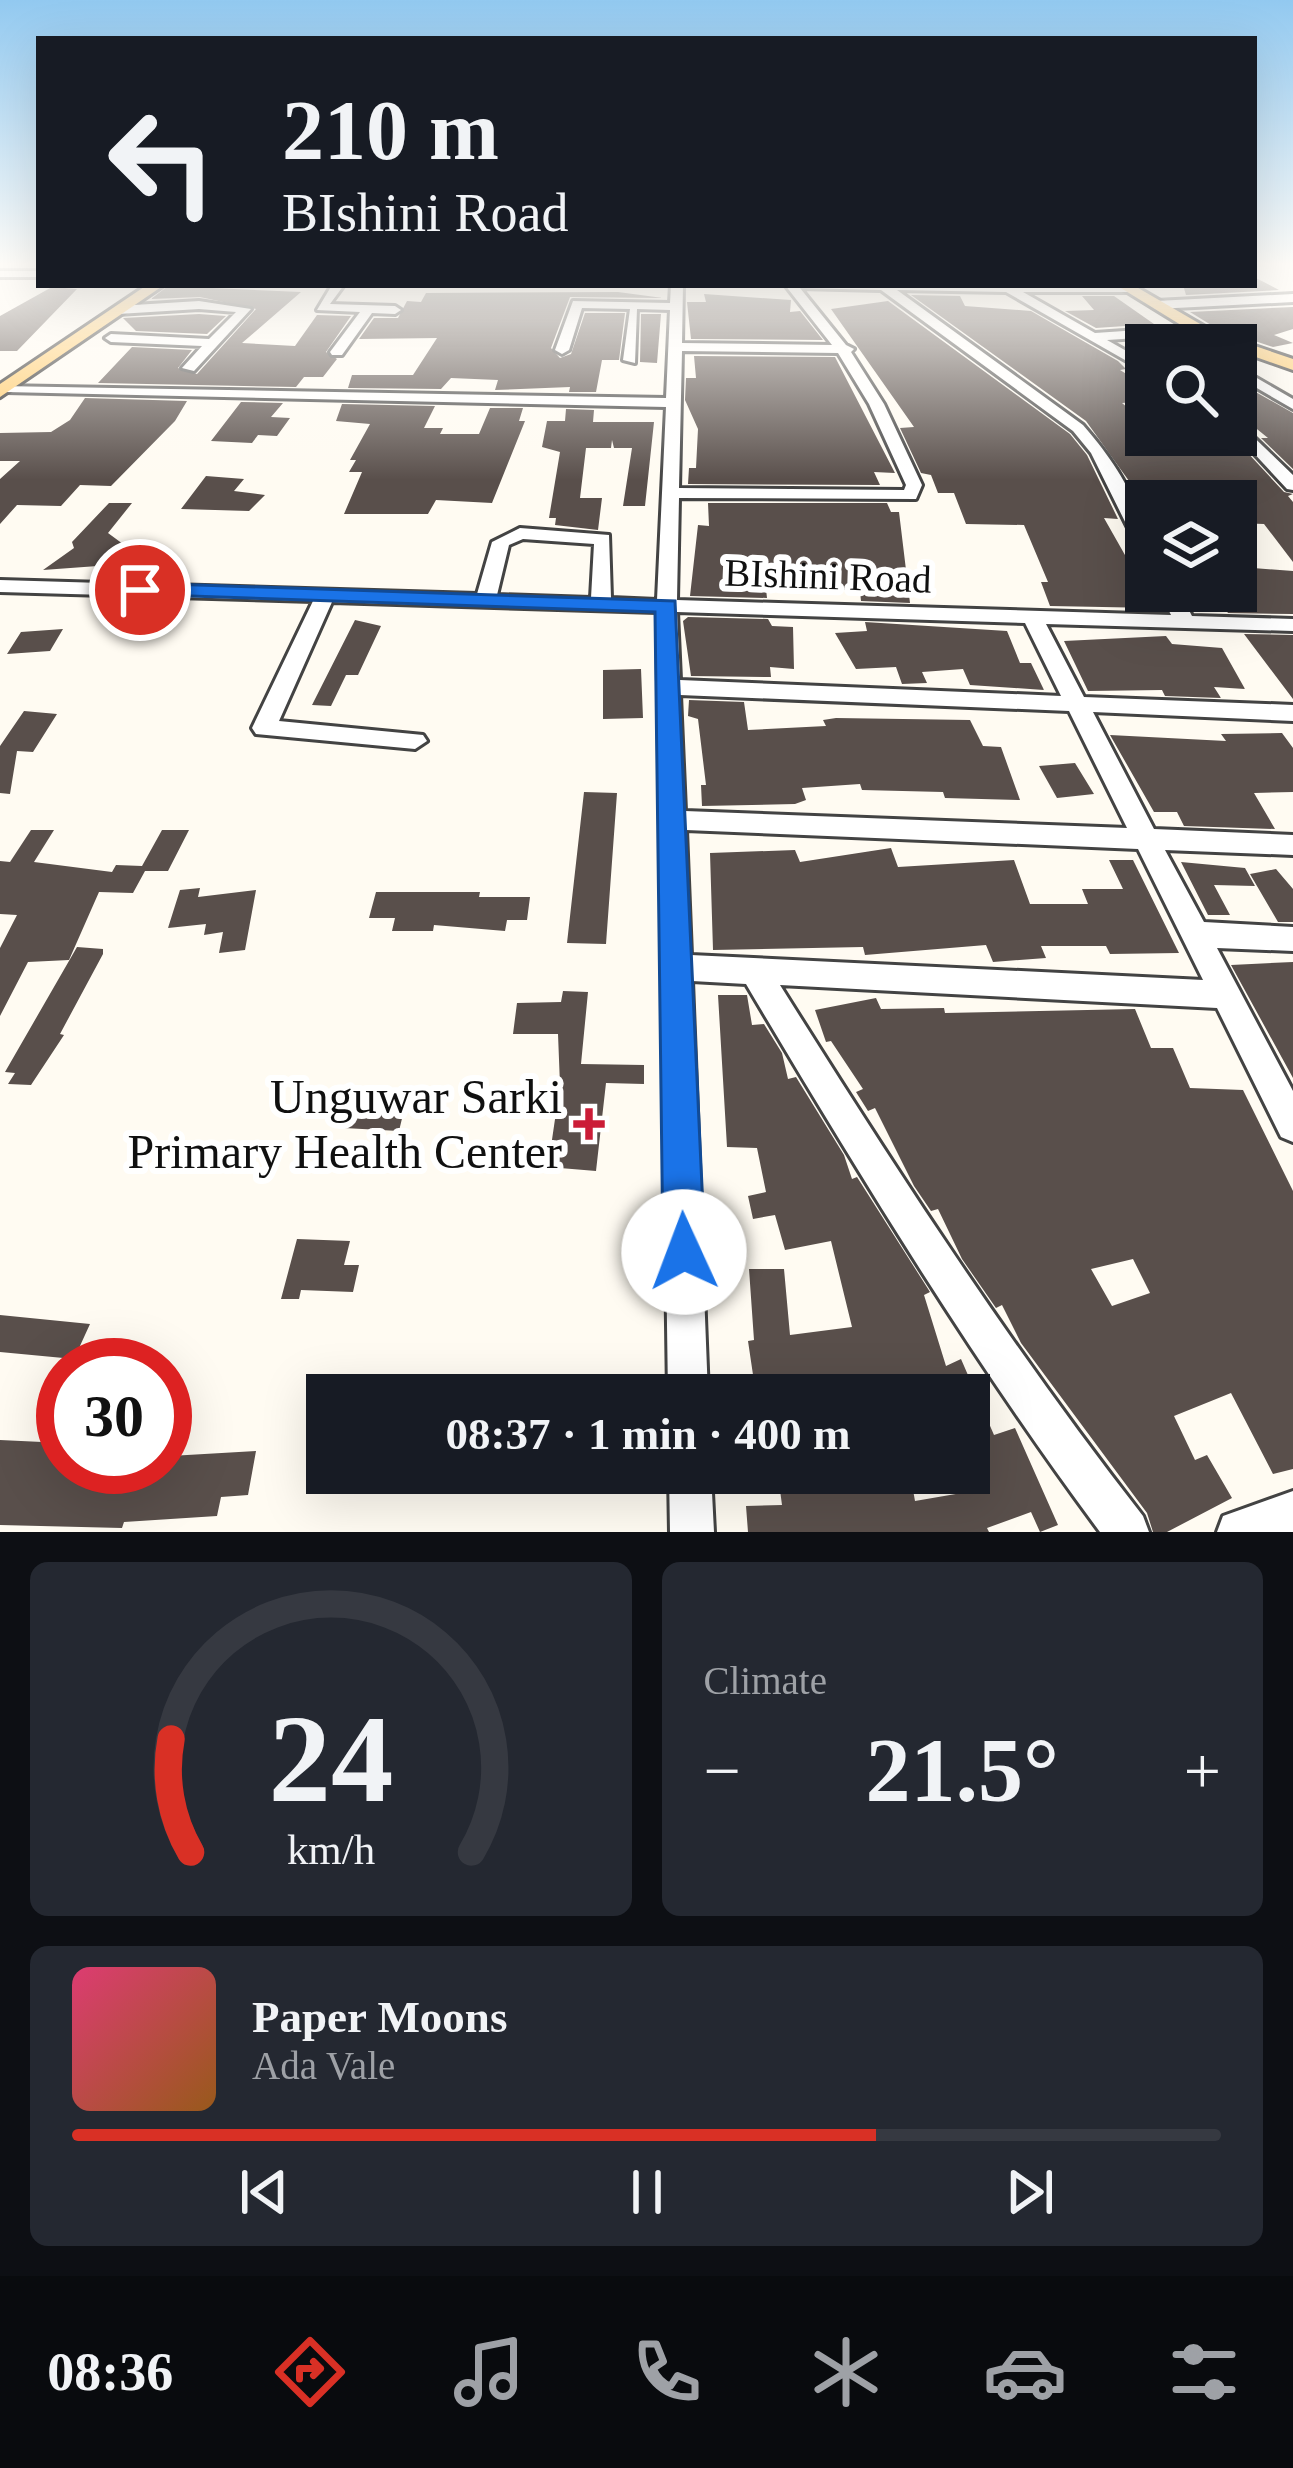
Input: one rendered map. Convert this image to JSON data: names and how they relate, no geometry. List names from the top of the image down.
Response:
{
  "streets": {
    "street": ["BIshini Road"]
  },
  "places": {
    "health": ["Unguwar Sarki Primary Health Center"]
  },
  "page": {
    "turn": ["210 m", "BIshini Road"],
    "limit": "30",
    "trip": "08:37 · 1 min · 400 m",
    "tile": "Climate",
    "heat": ["−", "21.5°", "+"],
    "song": ["Paper Moons", "Ada Vale"],
    "tabs": "08:36",
    "gauge": ["24", "km/h"]
  }
}
